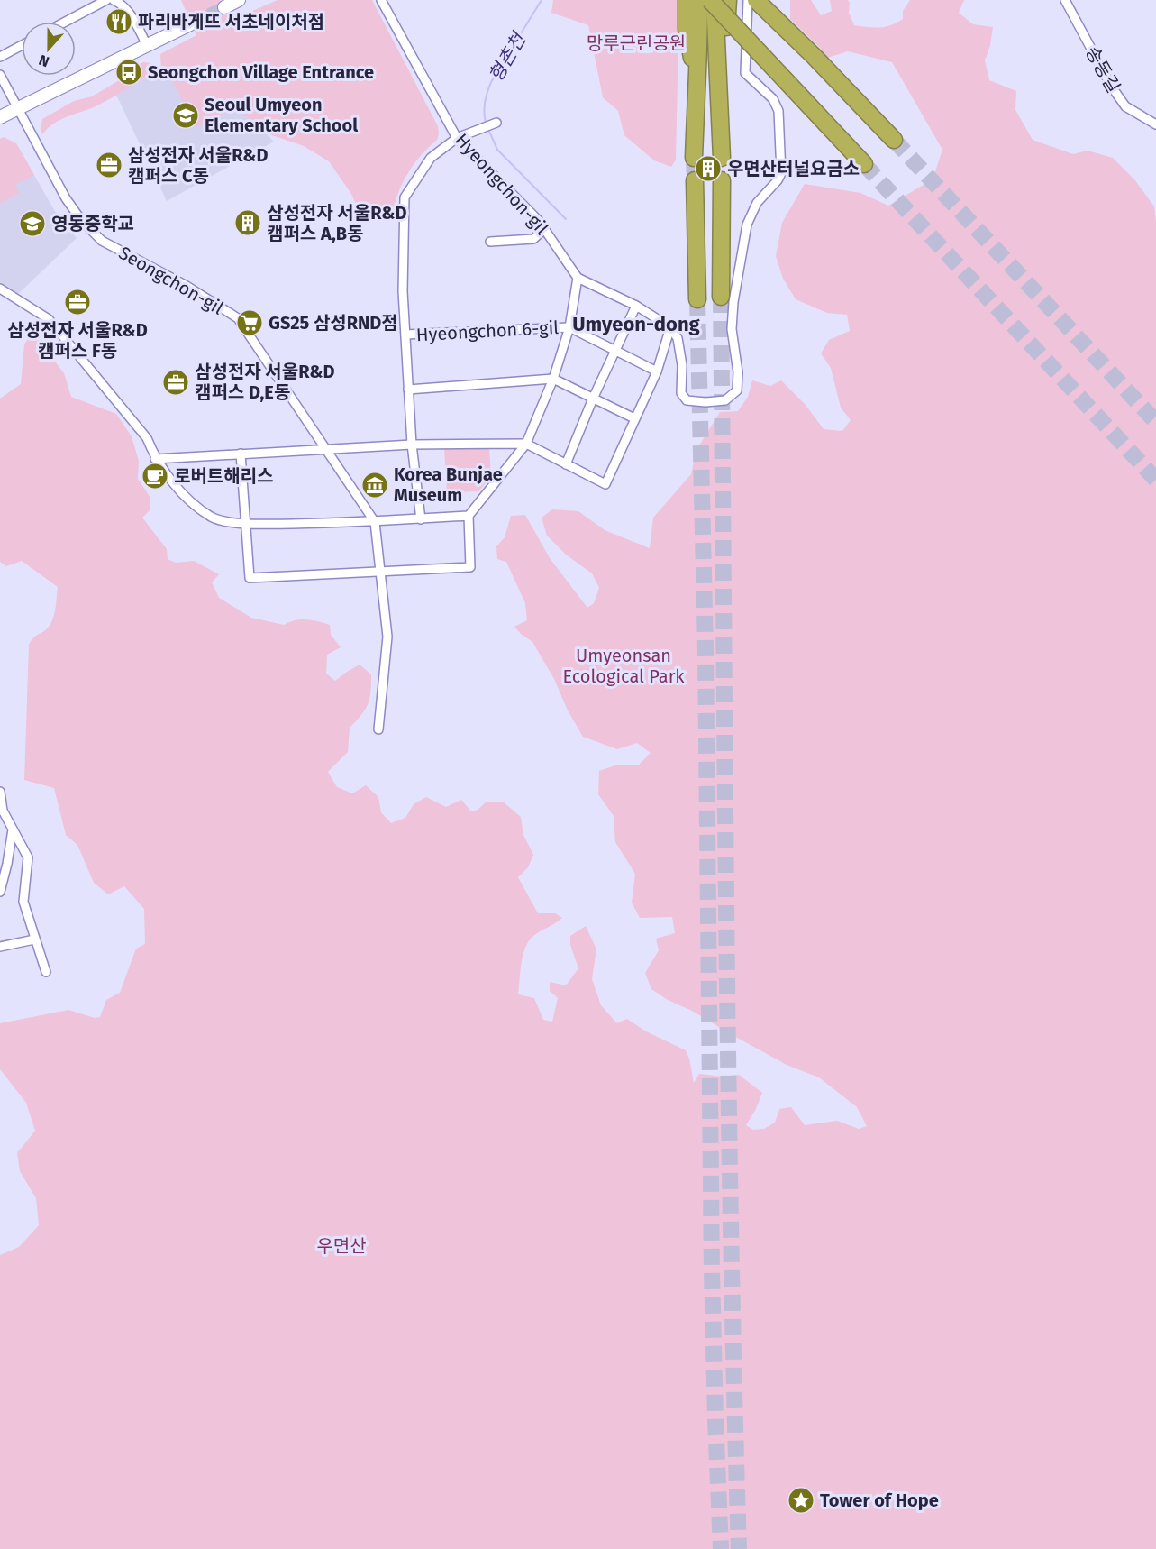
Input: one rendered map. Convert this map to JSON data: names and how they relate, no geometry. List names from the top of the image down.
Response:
{
  "streets": {
    "street": [
      "송동길",
      "Hyeongchon-gil",
      "Seongchon-gil",
      "Hyeongchon 6-gil"
    ]
  },
  "districts": ["Umyeon-dong"],
  "water": ["형촌천"],
  "parks": ["망루근린공원", "Umyeonsan Ecological Park", "우면산"],
  "places": {
    "restaurant": ["파리바게뜨 서초네이처점"],
    "bus stop": ["Seongchon Village Entrance"],
    "school or university": ["Seoul Umyeon Elementary School", "영동중학교"],
    "office": ["삼성전자 서울R&D 캠퍼스 C동", "삼성전자 서울R&D 캠퍼스 F동", "삼성전자 서울R&D 캠퍼스 D,E동"],
    "building": ["우면산터널요금소", "삼성전자 서울R&D 캠퍼스 A,B동"],
    "supermarket": ["GS25 삼성RND점"],
    "cafe": ["로버트해리스"],
    "museum": ["Korea Bunjae Museum"],
    "place": ["Tower of Hope"]
  },
  "north": "bottom"
}
